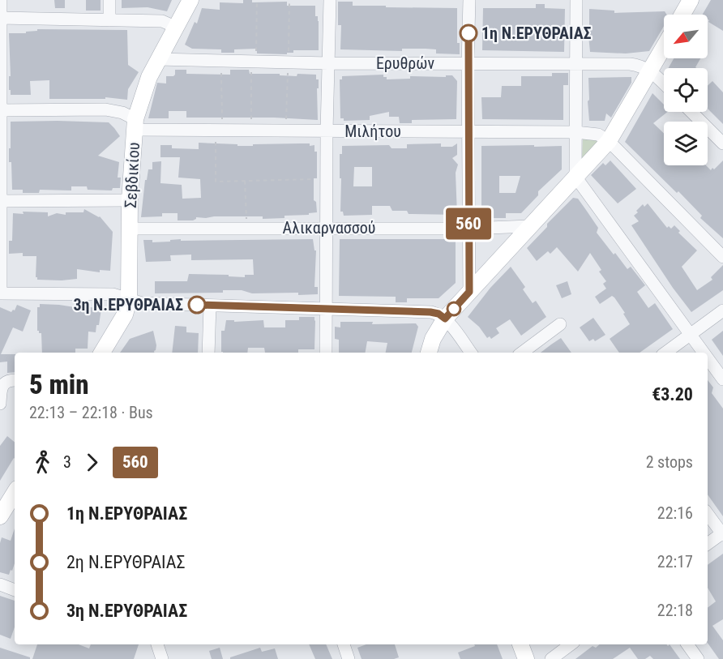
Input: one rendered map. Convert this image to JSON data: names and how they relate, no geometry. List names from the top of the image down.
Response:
{
  "streets": {
    "street": [
      "Ερυθρών",
      "Μιλήτου",
      "Σεβδικίου",
      "Αλικαρνασσού"
    ]
  },
  "crossings": [
    ["Ερυθρών", "Σεβδικίου"],
    ["Μιλήτου", "Σεβδικίου"],
    ["Σεβδικίου", "Αλικαρνασσού"]
  ],
  "places": ["1η Ν.ΕΡΥΘΡΑΙΑΣ", "3η Ν.ΕΡΥΘΡΑΙΑΣ"],
  "lines": ["bus line 560"],
  "north": "bottom left",
  "page": {
    "on_map": "560",
    "heading": ["5 min", "22:13 – 22:18 · Bus", "€3.20"],
    "legs": ["3", "560", "2 stops"],
    "list": [
      {
        "name": "1η Ν.ΕΡΥΘΡΑΙΑΣ",
        "value": "22:16"
      },
      {
        "name": "2η Ν.ΕΡΥΘΡΑΙΑΣ",
        "value": "22:17"
      },
      {
        "name": "3η Ν.ΕΡΥΘΡΑΙΑΣ",
        "value": "22:18"
      }
    ]
  }
}
